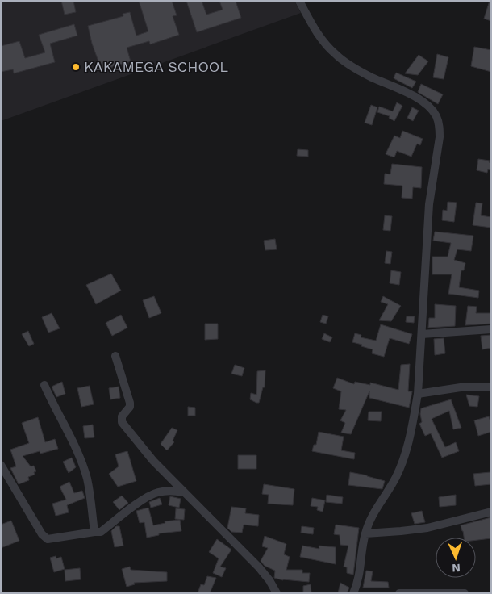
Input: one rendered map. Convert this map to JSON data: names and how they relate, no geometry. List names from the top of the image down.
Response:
{
  "places": ["KAKAMEGA SCHOOL"],
  "north": "bottom"
}
